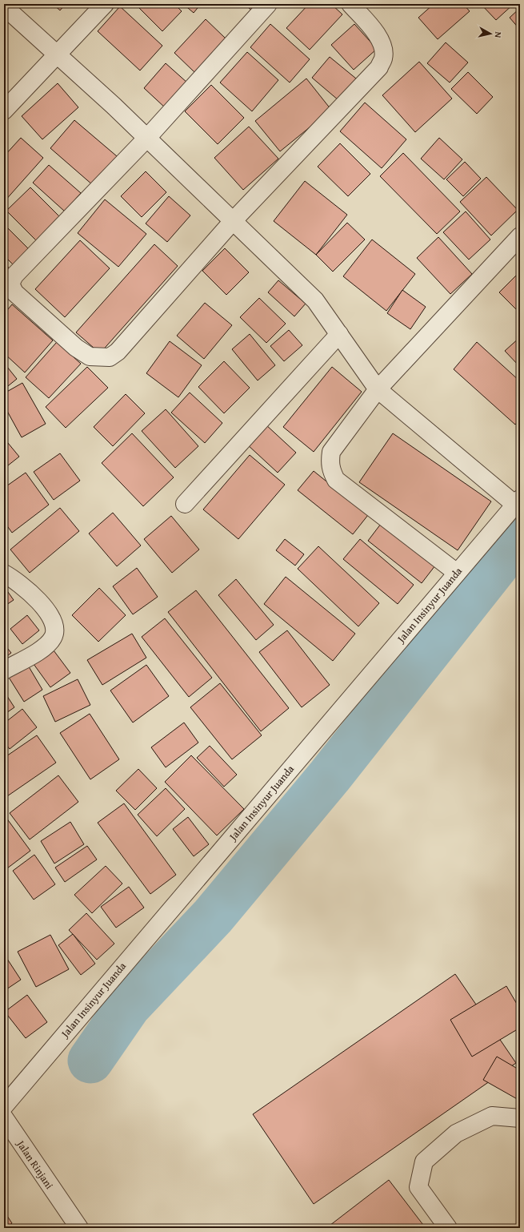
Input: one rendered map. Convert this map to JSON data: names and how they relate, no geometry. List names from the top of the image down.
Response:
{
  "streets": {
    "street": ["Jalan Insinyur Juanda", "Jalan Rinjani"]
  },
  "north": "right"
}
